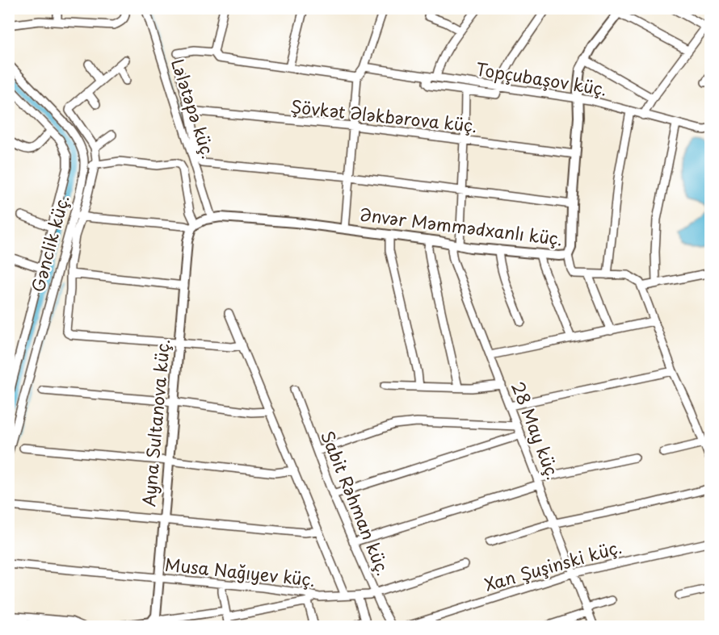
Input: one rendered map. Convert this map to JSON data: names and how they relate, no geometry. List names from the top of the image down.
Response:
{
  "streets": {
    "street": [
      "Topçubaşov küç.",
      "Lələtəpə küç.",
      "Şövkət Ələkbərova küç.",
      "Ənvər Məmmədxanlı küç.",
      "Gənclik küç.",
      "Ayna Sultanova küç.",
      "28 May küç.",
      "Sabit Rəhman küç.",
      "Xan Şuşinski küç.",
      "Musa Nağıyev küç."
    ]
  },
  "crossings": [
    ["Lələtəpə küç.", "Ənvər Məmmədxanlı küç."],
    ["Şövkət Ələkbərova küç.", "28 May küç."],
    ["Ənvər Məmmədxanlı küç.", "Ayna Sultanova küç."],
    ["Ənvər Məmmədxanlı küç.", "28 May küç."],
    ["Ayna Sultanova küç.", "Musa Nağıyev küç."],
    ["28 May küç.", "Xan Şuşinski küç."],
    ["Sabit Rəhman küç.", "Musa Nağıyev küç."]
  ]
}
